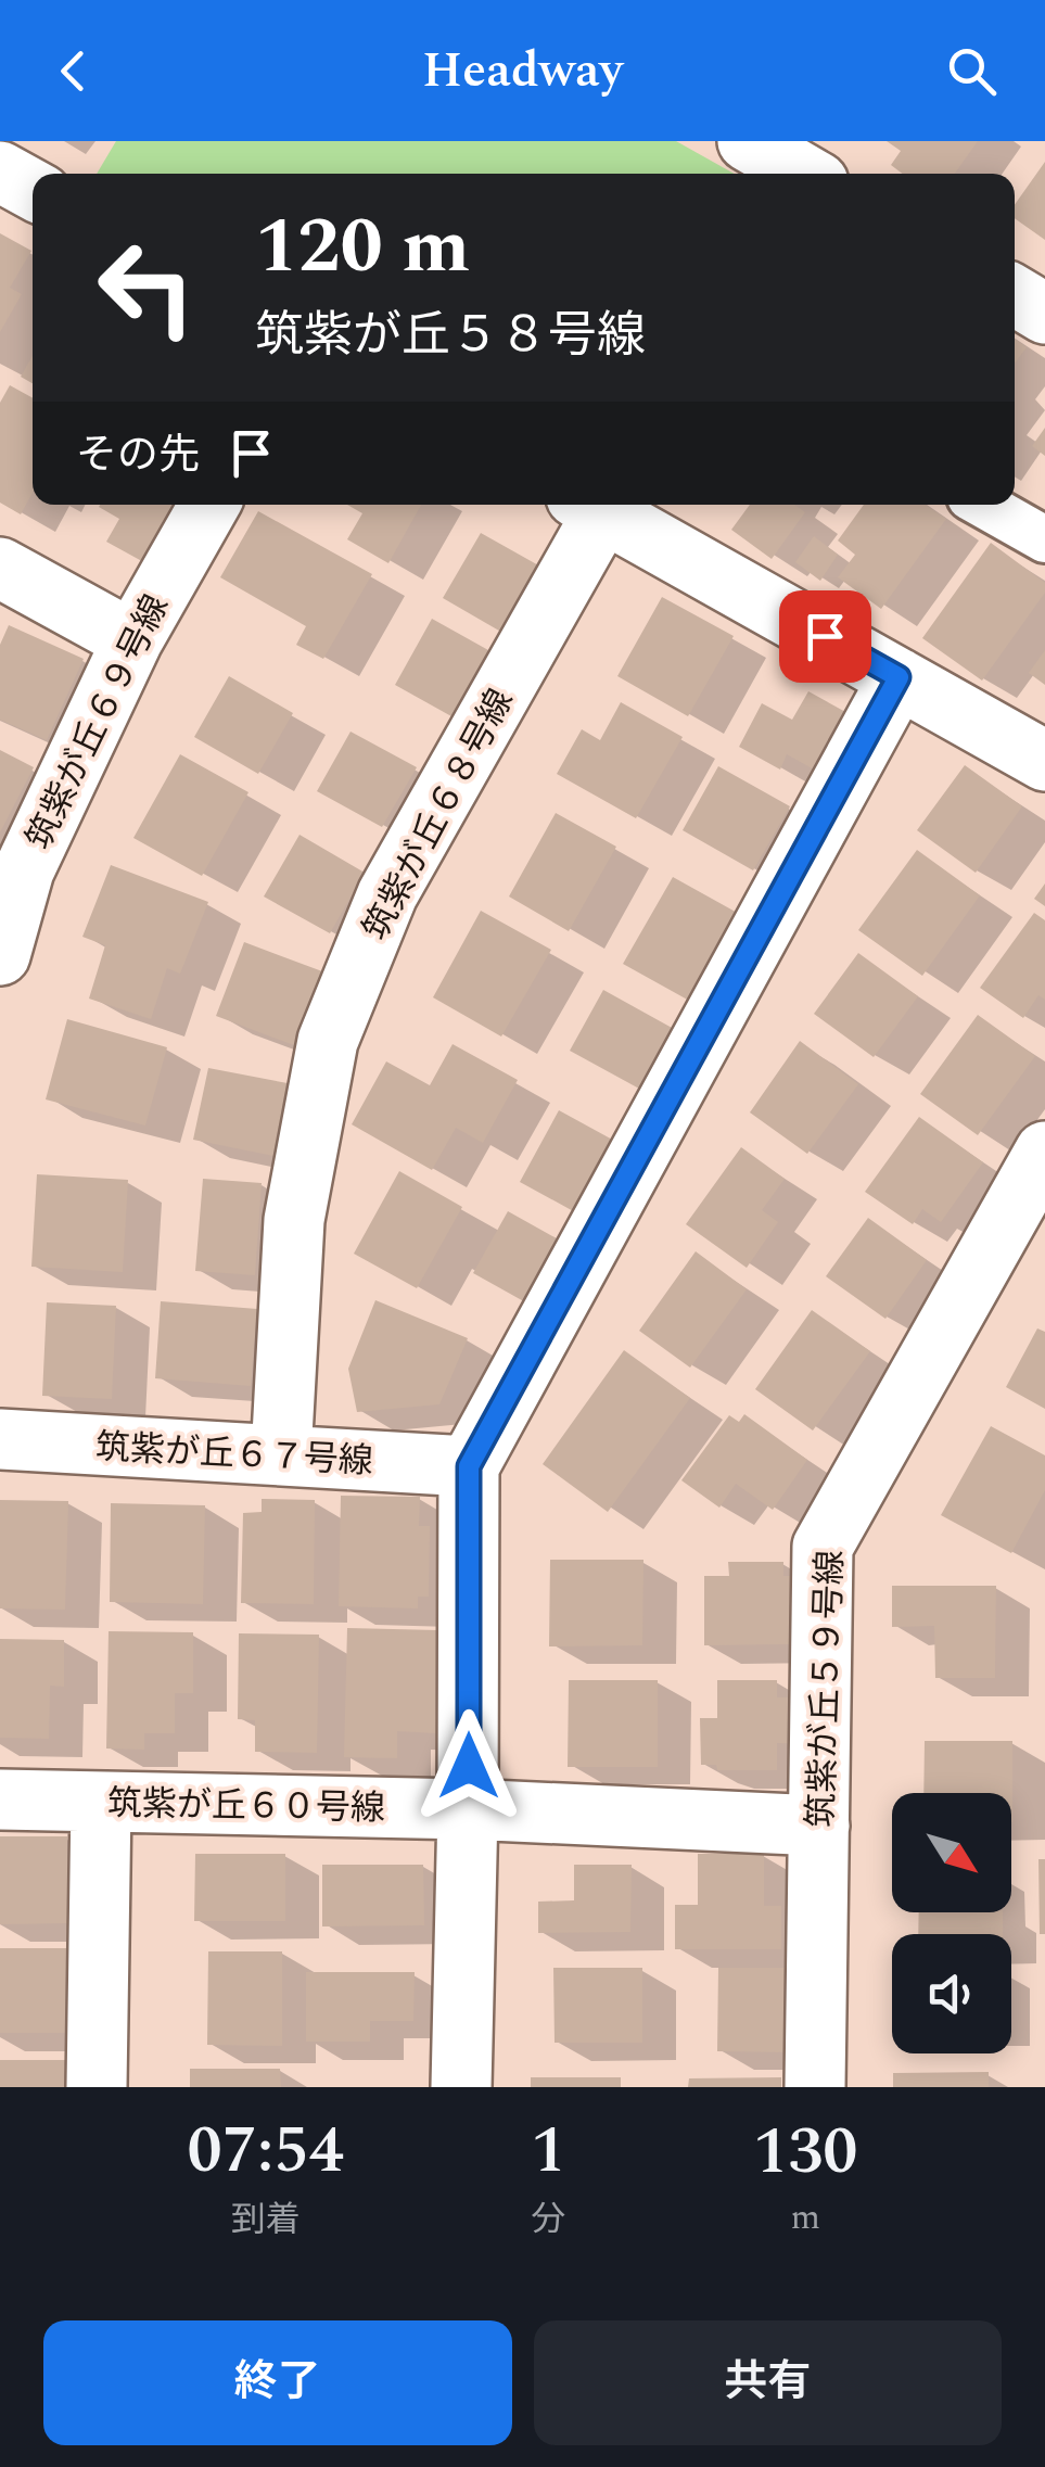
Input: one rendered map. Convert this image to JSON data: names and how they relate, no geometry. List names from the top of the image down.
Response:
{
  "streets": {
    "street": [
      "筑紫が丘６９号線",
      "筑紫が丘６８号線",
      "筑紫が丘６７号線",
      "筑紫が丘５９号線",
      "筑紫が丘６０号線"
    ]
  },
  "crossings": [
    ["筑紫が丘６８号線", "筑紫が丘６７号線"],
    ["筑紫が丘５９号線", "筑紫が丘６０号線"]
  ],
  "north": "bottom right",
  "page": {
    "header": "Headway",
    "turn": ["120 m", "筑紫が丘５８号線"],
    "then": "その先",
    "eta": [
      "07:54",
      "到着",
      "1",
      "分",
      "130",
      "m"
    ],
    "buttons": ["終了", "共有"]
  }
}
